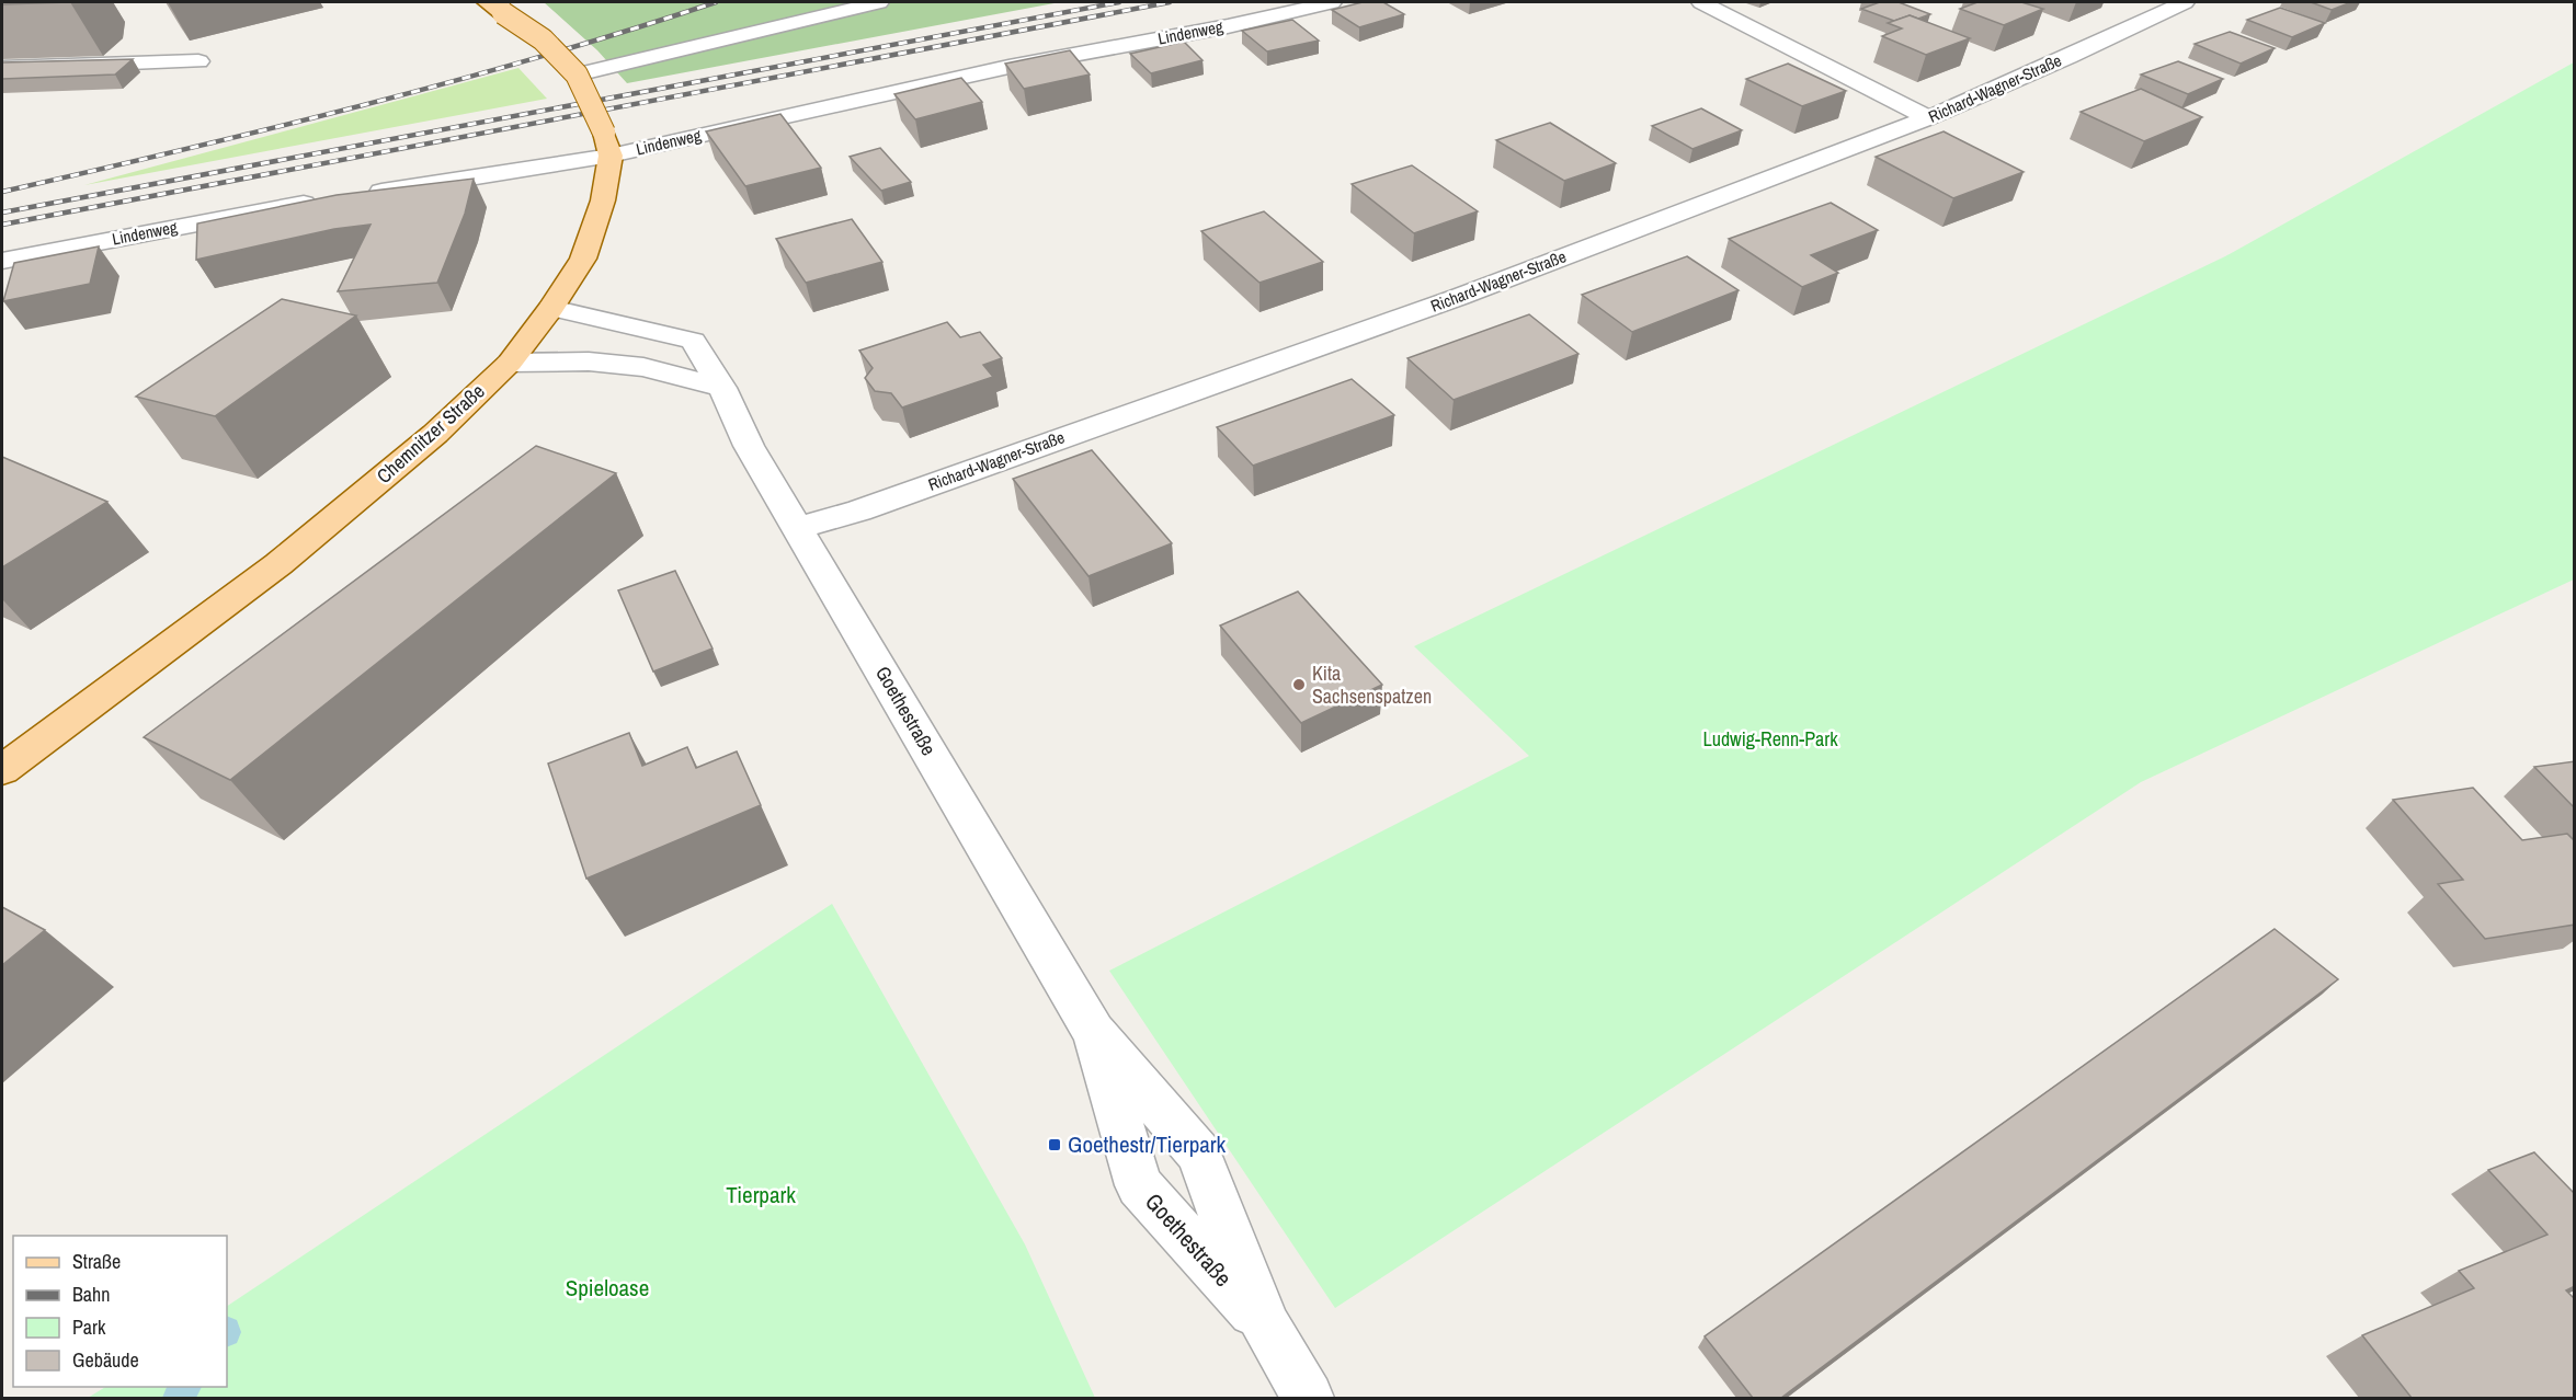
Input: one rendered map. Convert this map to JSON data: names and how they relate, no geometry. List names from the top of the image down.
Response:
{
  "streets": {
    "main road": ["Chemnitzer Straße"],
    "street": ["Lindenweg", "Richard-Wagner-Straße", "Goethestraße"]
  },
  "crossings": [
    ["Lindenweg", "Chemnitzer Straße"],
    ["Richard-Wagner-Straße", "Goethestraße"],
    ["Chemnitzer Straße", "Goethestraße"]
  ],
  "parks": ["Ludwig-Renn-Park", "Tierpark", "Spieloase"],
  "places": {
    "other": ["Kita Sachsenspatzen"],
    "transit": ["Goethestr/Tierpark"]
  },
  "legend": [
    "Straße",
    "Bahn",
    "Park",
    "Gebäude"
  ]
}
